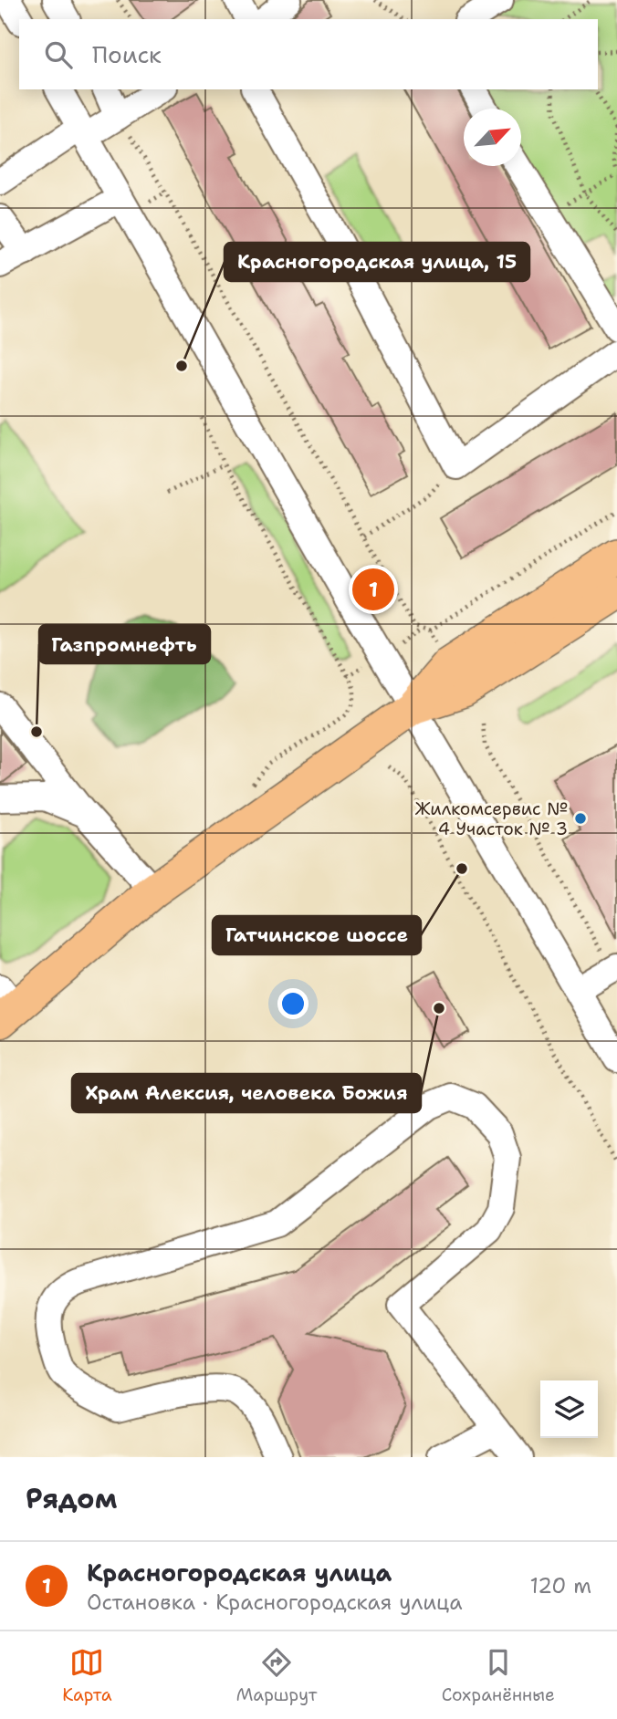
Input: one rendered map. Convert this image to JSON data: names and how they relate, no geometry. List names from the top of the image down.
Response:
{
  "places": [
    "Красногородская улица, 15",
    "Газпромнефть",
    "Жилкомсервис № 4 Участок № 3",
    "Гатчинское шоссе",
    "Храм Алексия, человека Божия"
  ],
  "north": "top right",
  "page": {
    "search": "Поиск",
    "pins": "1",
    "heading": "Рядом",
    "list": [
      {
        "mark": "1",
        "name": "Красногородская улица",
        "note": "Остановка · Красногородская улица",
        "value": "120 m"
      }
    ],
    "nav": ["Карта", "Маршрут", "Сохранённые"]
  }
}
